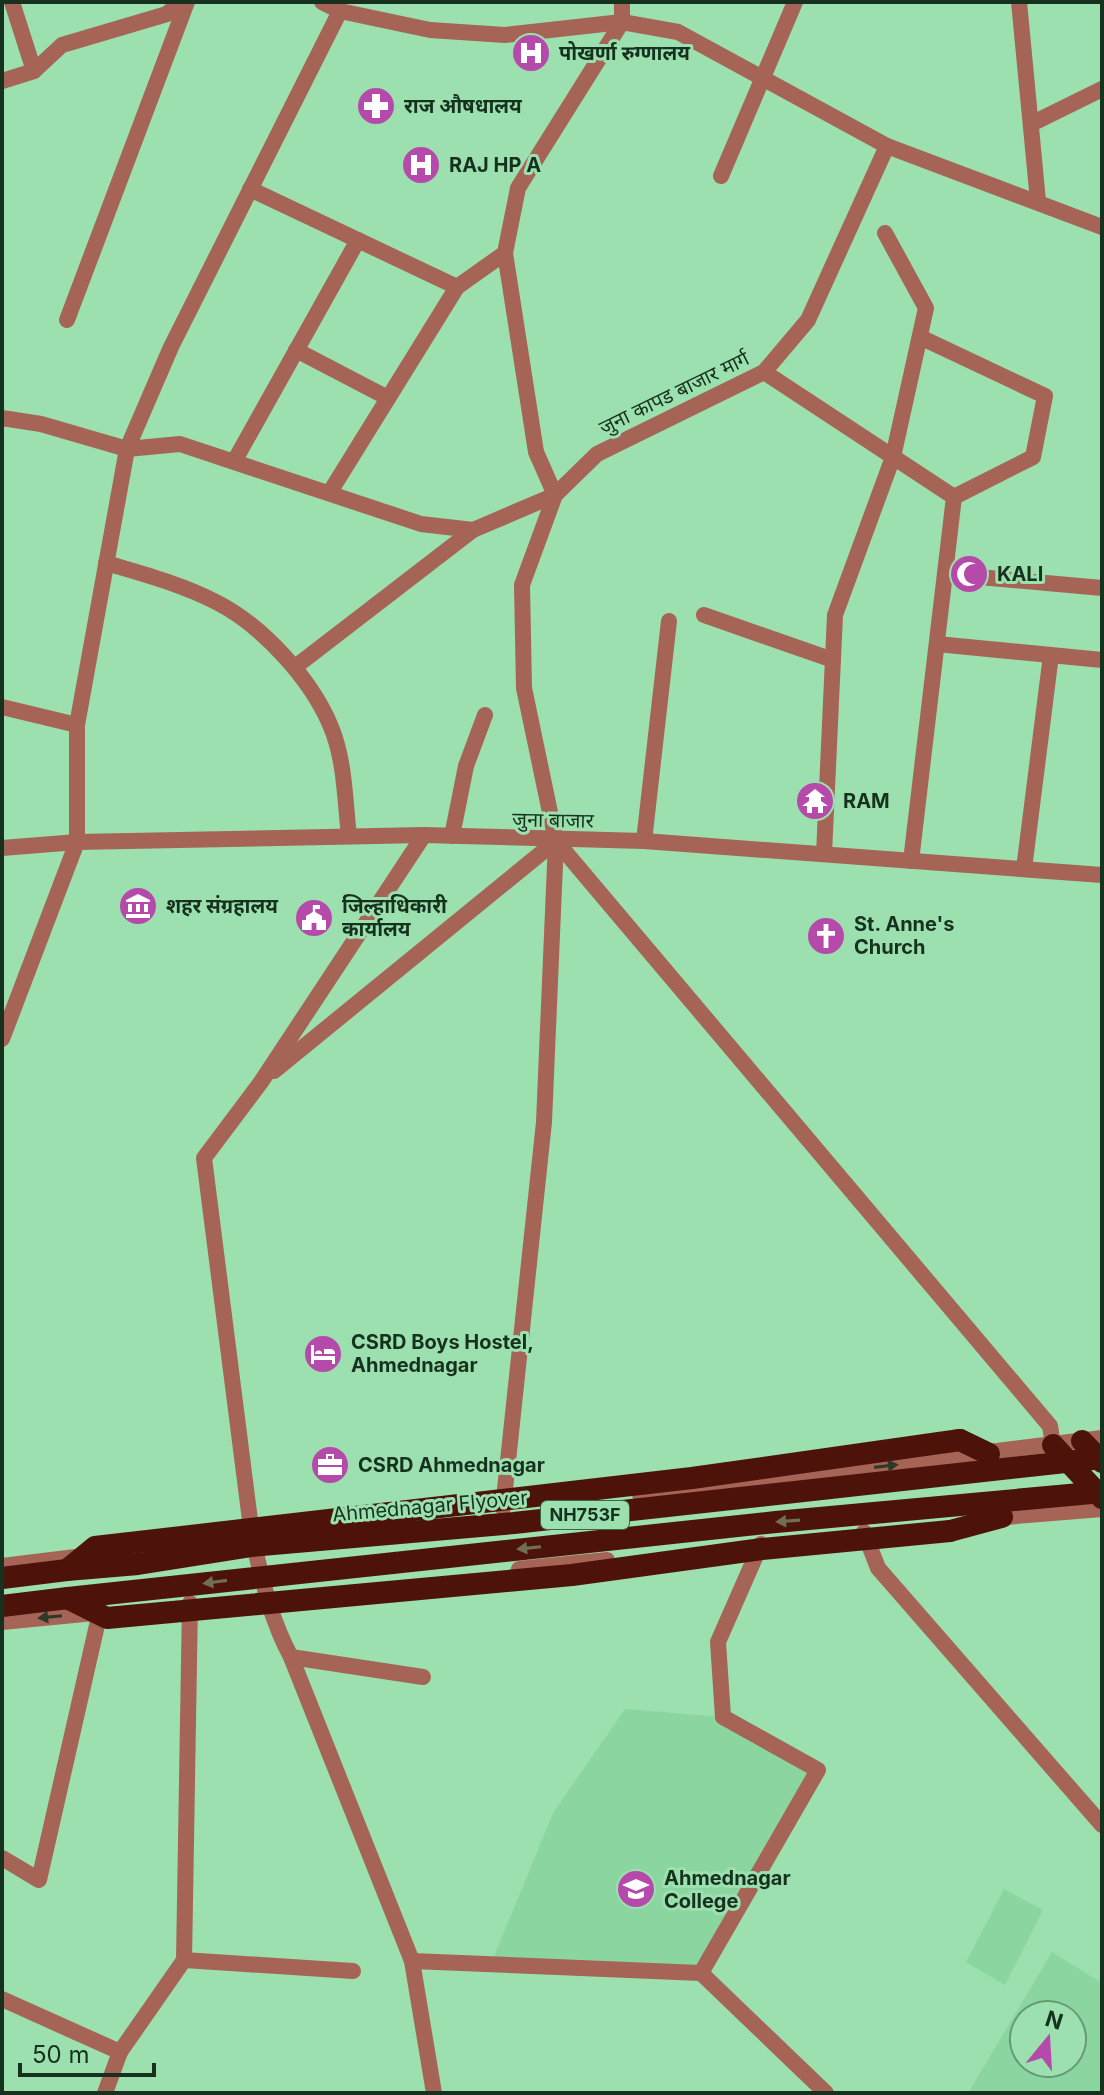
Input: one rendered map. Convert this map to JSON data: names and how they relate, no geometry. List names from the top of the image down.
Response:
{
  "streets": {
    "highway": ["Ahmednagar Flyover", "NH753F"],
    "street": ["जुना कापड बाजार मार्ग", "जुना बाजार"]
  },
  "places": {
    "hospital": ["पोखर्णा रुग्णालय", "RAJ HP A"],
    "pharmacy": ["राज औषधालय"],
    "mosque": ["KALI"],
    "temple": ["RAM"],
    "museum": ["शहर संग्रहालय"],
    "public building": ["जिल्हाधिकारी कार्यालय"],
    "church": ["St. Anne's Church"],
    "hotel": ["CSRD Boys Hostel, Ahmednagar"],
    "office": ["CSRD Ahmednagar"],
    "school or university": ["Ahmednagar College"]
  },
  "scale_bar": "50 m",
  "north": "top"
}
